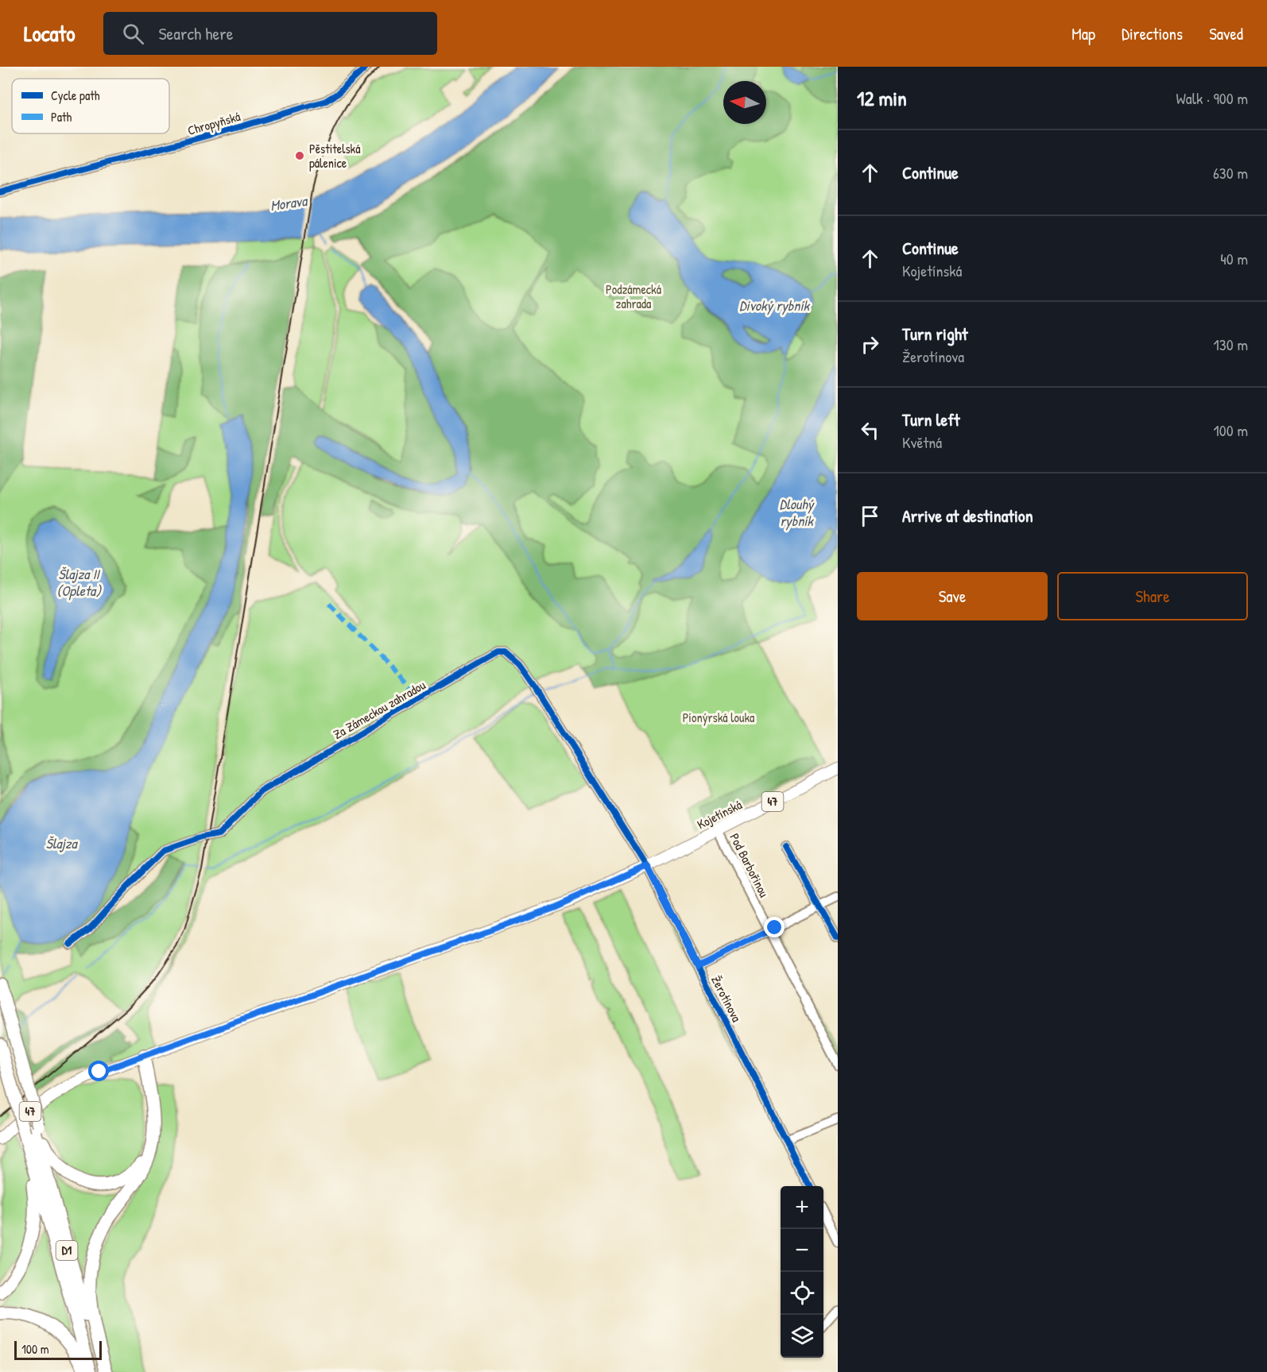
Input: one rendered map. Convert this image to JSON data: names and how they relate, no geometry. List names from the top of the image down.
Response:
{
  "streets": {
    "highway": ["D1"],
    "main road": ["47", "Kojetínská"],
    "street": [
      "Chropyňská",
      "Za Zámeckou zahradou",
      "Pod Barbořinou",
      "Žerotínova"
    ]
  },
  "crossings": [
    ["Za Zámeckou zahradou", "Kojetínská"],
    ["Za Zámeckou zahradou", "Žerotínova"],
    ["47", "Kojetínská"],
    ["Kojetínská", "Pod Barbořinou"],
    ["Kojetínská", "Žerotínova"]
  ],
  "water": [
    "Morava",
    "Divoký rybník",
    "Dlouhý rybník",
    "Šlajza II (Opleta)",
    "Šlajza"
  ],
  "parks": ["Podzámecká zahrada", "Pionýrská louka"],
  "places": ["Pěstitelská pálenice"],
  "legend": ["Cycle path", "Path"],
  "scale_bar": "100 m",
  "north": "left",
  "page": {
    "header": "Locato",
    "search": "Search here",
    "nav": ["Map", "Directions", "Saved"],
    "heading": ["12 min", "Walk · 900 m"],
    "list": [
      ["Continue", "630 m"],
      ["Continue", "Kojetínská", "40 m"],
      ["Turn right", "Žerotínova", "130 m"],
      ["Turn left", "Květná", "100 m"],
      "Arrive at destination"
    ],
    "buttons": ["Save", "Share"],
    "map_buttons": ["+", "−"],
    "scale": "100 m"
  }
}
